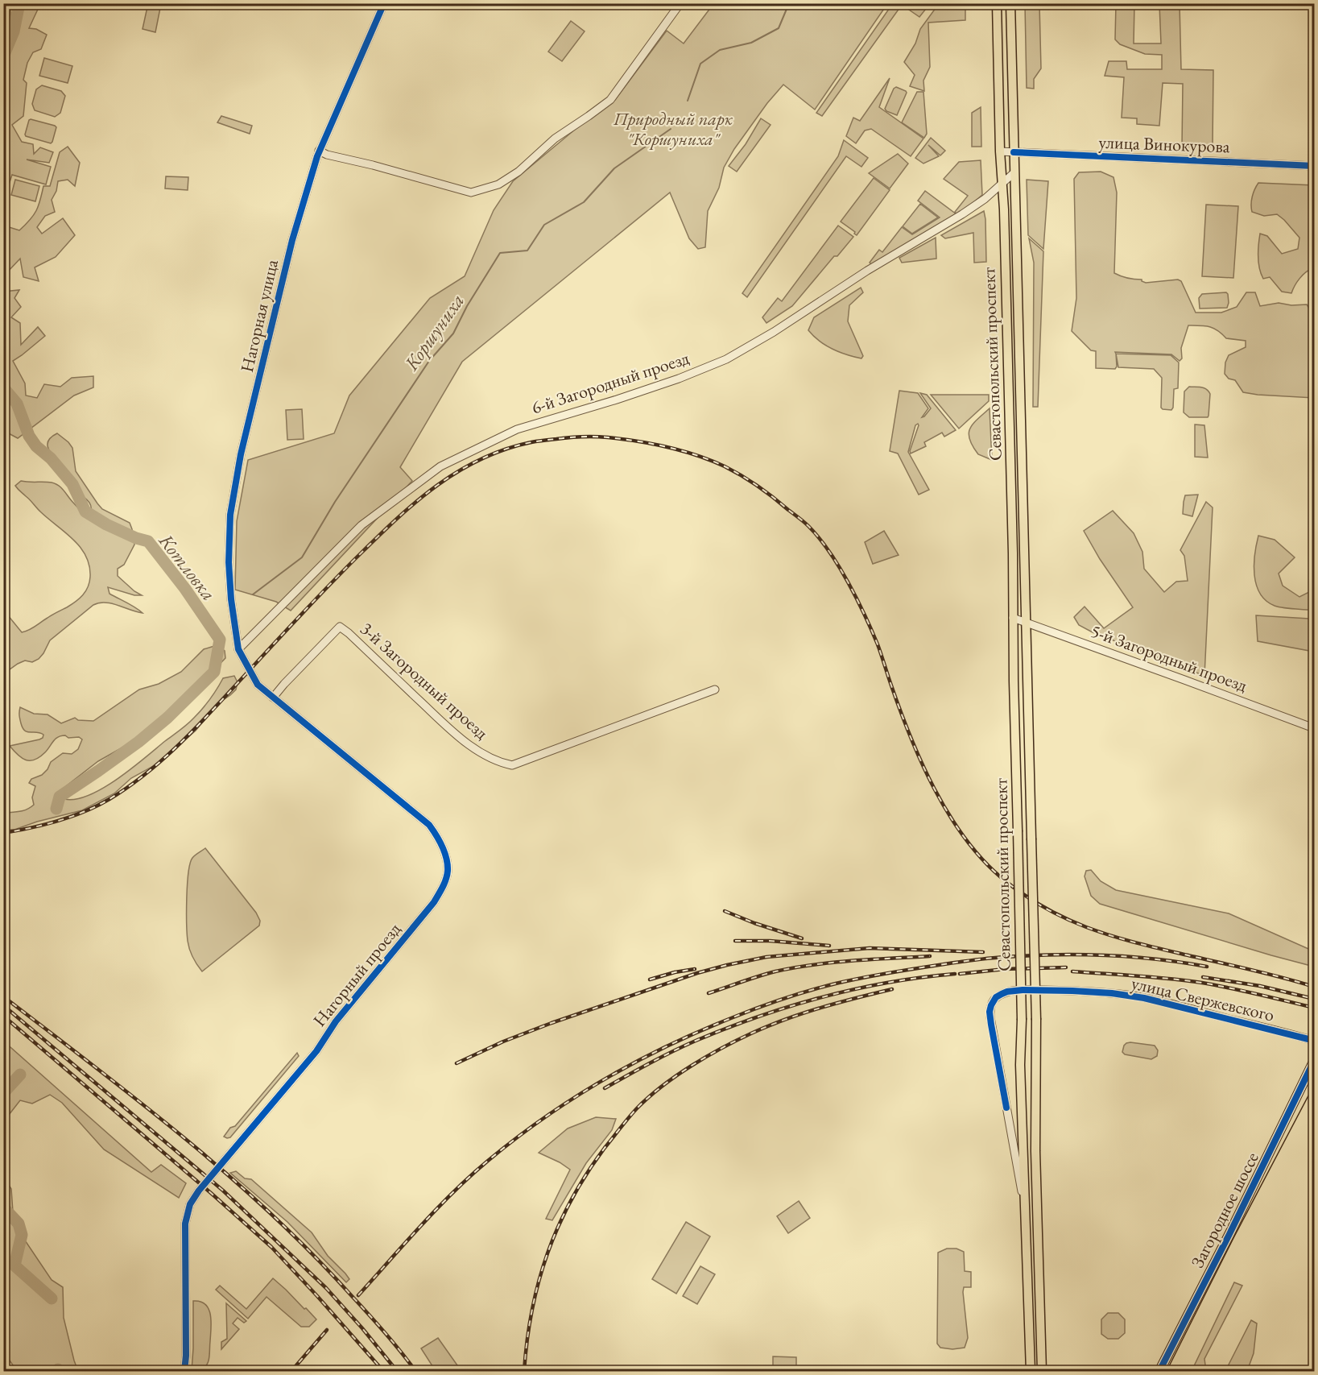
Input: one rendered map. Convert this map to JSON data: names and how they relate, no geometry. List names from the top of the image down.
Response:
{
  "streets": {
    "main road": ["Севастопольский проспект", "Загородное шоссе"],
    "street": [
      "улица Винокурова",
      "Нагорная улица",
      "6-й Загородный проезд",
      "5-й Загородный проезд",
      "3-й Загородный проезд",
      "Нагорный проезд",
      "улица Свержевского"
    ]
  },
  "crossings": [
    ["улица Винокурова", "Севастопольский проспект"],
    ["Нагорная улица", "6-й Загородный проезд"],
    ["Нагорная улица", "Нагорный проезд"],
    ["Севастопольский проспект", "6-й Загородный проезд"],
    ["Севастопольский проспект", "5-й Загородный проезд"],
    ["Севастопольский проспект", "улица Свержевского"],
    ["6-й Загородный проезд", "Нагорный проезд"],
    ["3-й Загородный проезд", "Нагорный проезд"]
  ],
  "water": ["Коршуниха", "Котловка"],
  "parks": ["Природный парк \"Коршуниха\""]
}
